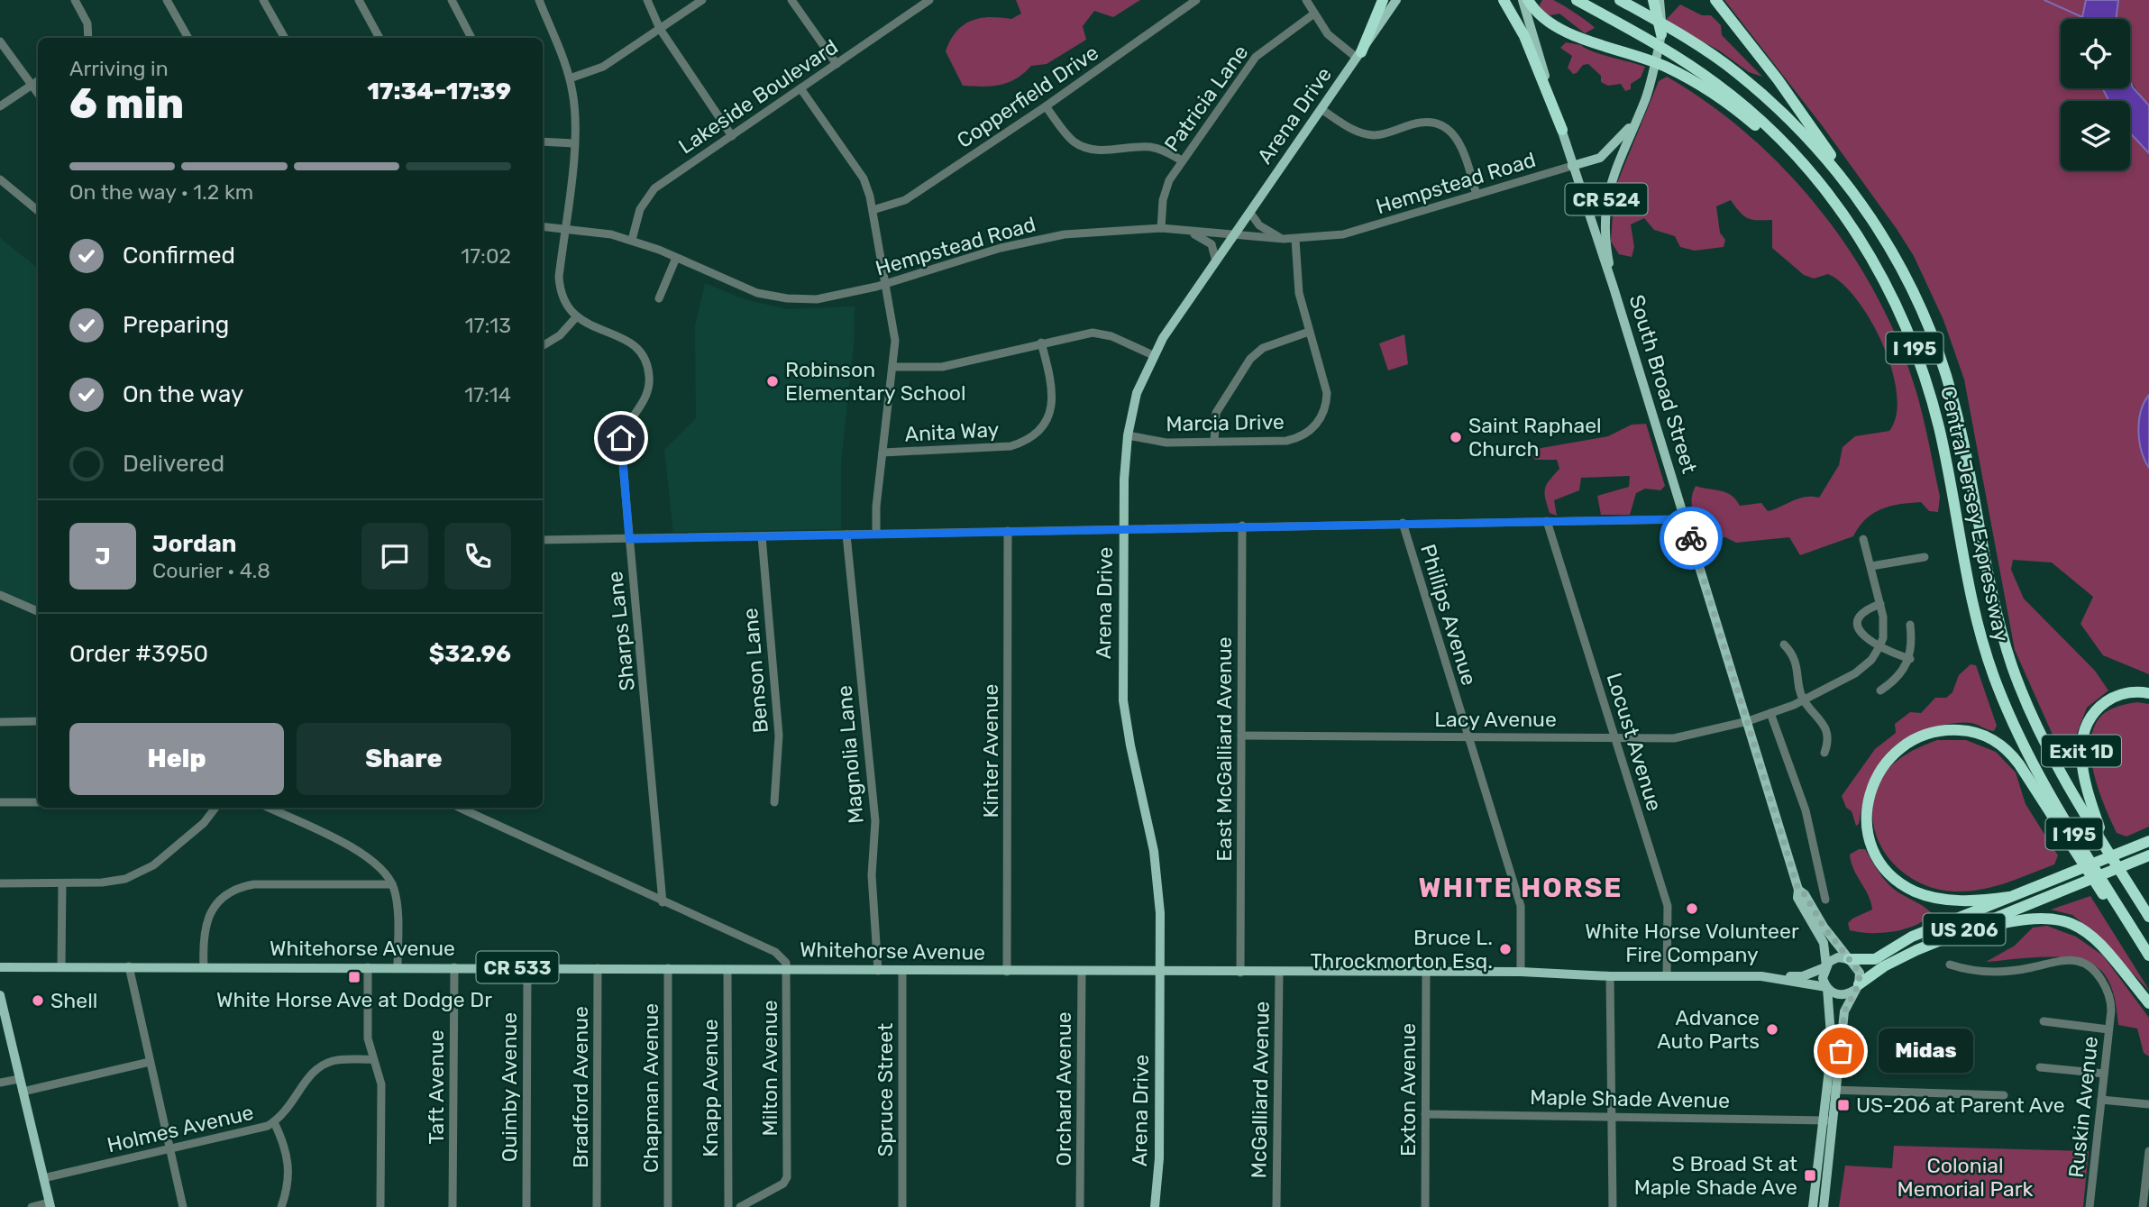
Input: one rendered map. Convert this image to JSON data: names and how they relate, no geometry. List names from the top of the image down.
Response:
{
  "streets": {
    "highway": [
      "I 195",
      "Central Jersey Expressway",
      "Exit 1D",
      "US 206"
    ],
    "main road": [
      "Arena Drive",
      "CR 524",
      "South Broad Street",
      "Whitehorse Avenue",
      "CR 533"
    ],
    "street": [
      "Lakeside Boulevard",
      "Copperfield Drive",
      "Patricia Lane",
      "Hempstead Road",
      "Marcia Drive",
      "Anita Way",
      "Phillips Avenue",
      "Sharps Lane",
      "Benson Lane",
      "Lacy Avenue",
      "Locust Avenue",
      "East McGalliard Avenue",
      "Kinter Avenue",
      "Magnolia Lane",
      "Milton Avenue",
      "Taft Avenue",
      "Quimby Avenue",
      "Bradford Avenue",
      "Chapman Avenue",
      "Knapp Avenue",
      "Orchard Avenue",
      "Spruce Street",
      "McGalliard Avenue",
      "Exton Avenue",
      "Maple Shade Avenue",
      "Ruskin Avenue",
      "Holmes Avenue"
    ]
  },
  "crossings": [
    ["Lakeside Boulevard", "Hempstead Road"],
    ["Patricia Lane", "Hempstead Road"],
    ["Arena Drive", "Hempstead Road"],
    ["Arena Drive", "Marcia Drive"],
    ["Arena Drive", "Whitehorse Avenue"],
    ["Hempstead Road", "South Broad Street"],
    ["Hempstead Road", "Marcia Drive"],
    ["South Broad Street", "Lacy Avenue"],
    ["South Broad Street", "US 206"],
    ["South Broad Street", "Whitehorse Avenue"],
    ["Central Jersey Expressway", "Exit 1D"],
    ["Phillips Avenue", "Lacy Avenue"],
    ["Phillips Avenue", "Whitehorse Avenue"],
    ["Lacy Avenue", "Locust Avenue"],
    ["Lacy Avenue", "East McGalliard Avenue"],
    ["Locust Avenue", "Whitehorse Avenue"],
    ["East McGalliard Avenue", "Whitehorse Avenue"],
    ["Kinter Avenue", "Whitehorse Avenue"],
    ["Magnolia Lane", "Whitehorse Avenue"],
    ["US 206", "Whitehorse Avenue"],
    ["Whitehorse Avenue", "Milton Avenue"],
    ["Whitehorse Avenue", "Taft Avenue"],
    ["Whitehorse Avenue", "Quimby Avenue"],
    ["Whitehorse Avenue", "Bradford Avenue"],
    ["Whitehorse Avenue", "Chapman Avenue"],
    ["Whitehorse Avenue", "Knapp Avenue"],
    ["Whitehorse Avenue", "Orchard Avenue"],
    ["Whitehorse Avenue", "Spruce Street"],
    ["Whitehorse Avenue", "McGalliard Avenue"],
    ["Whitehorse Avenue", "Exton Avenue"],
    ["Exton Avenue", "Maple Shade Avenue"]
  ],
  "districts": ["WHITE HORSE"],
  "parks": ["Colonial Memorial Park"],
  "places": {
    "other": [
      "Robinson Elementary School",
      "Saint Raphael Church",
      "White Horse Volunteer Fire Company",
      "Bruce L. Throckmorton Esq.",
      "Shell",
      "Advance Auto Parts",
      "Midas"
    ],
    "transit": ["White Horse Ave at Dodge Dr", "US-206 at Parent Ave", "S Broad St at Maple Shade Ave"]
  },
  "page": {
    "heading": ["6 min", "Arriving in", "17:34–17:39"],
    "panel": [
      "Jordan",
      "Courier · 4.8",
      "Order #3950",
      "$32.96"
    ],
    "bar": "On the way · 1.2 km",
    "list": [
      ["Confirmed", "17:02"],
      ["Preparing", "17:13"],
      ["On the way", "17:14"],
      "Delivered"
    ],
    "round": "J",
    "buttons": ["Help", "Share"],
    "bubble": "Midas"
  }
}
